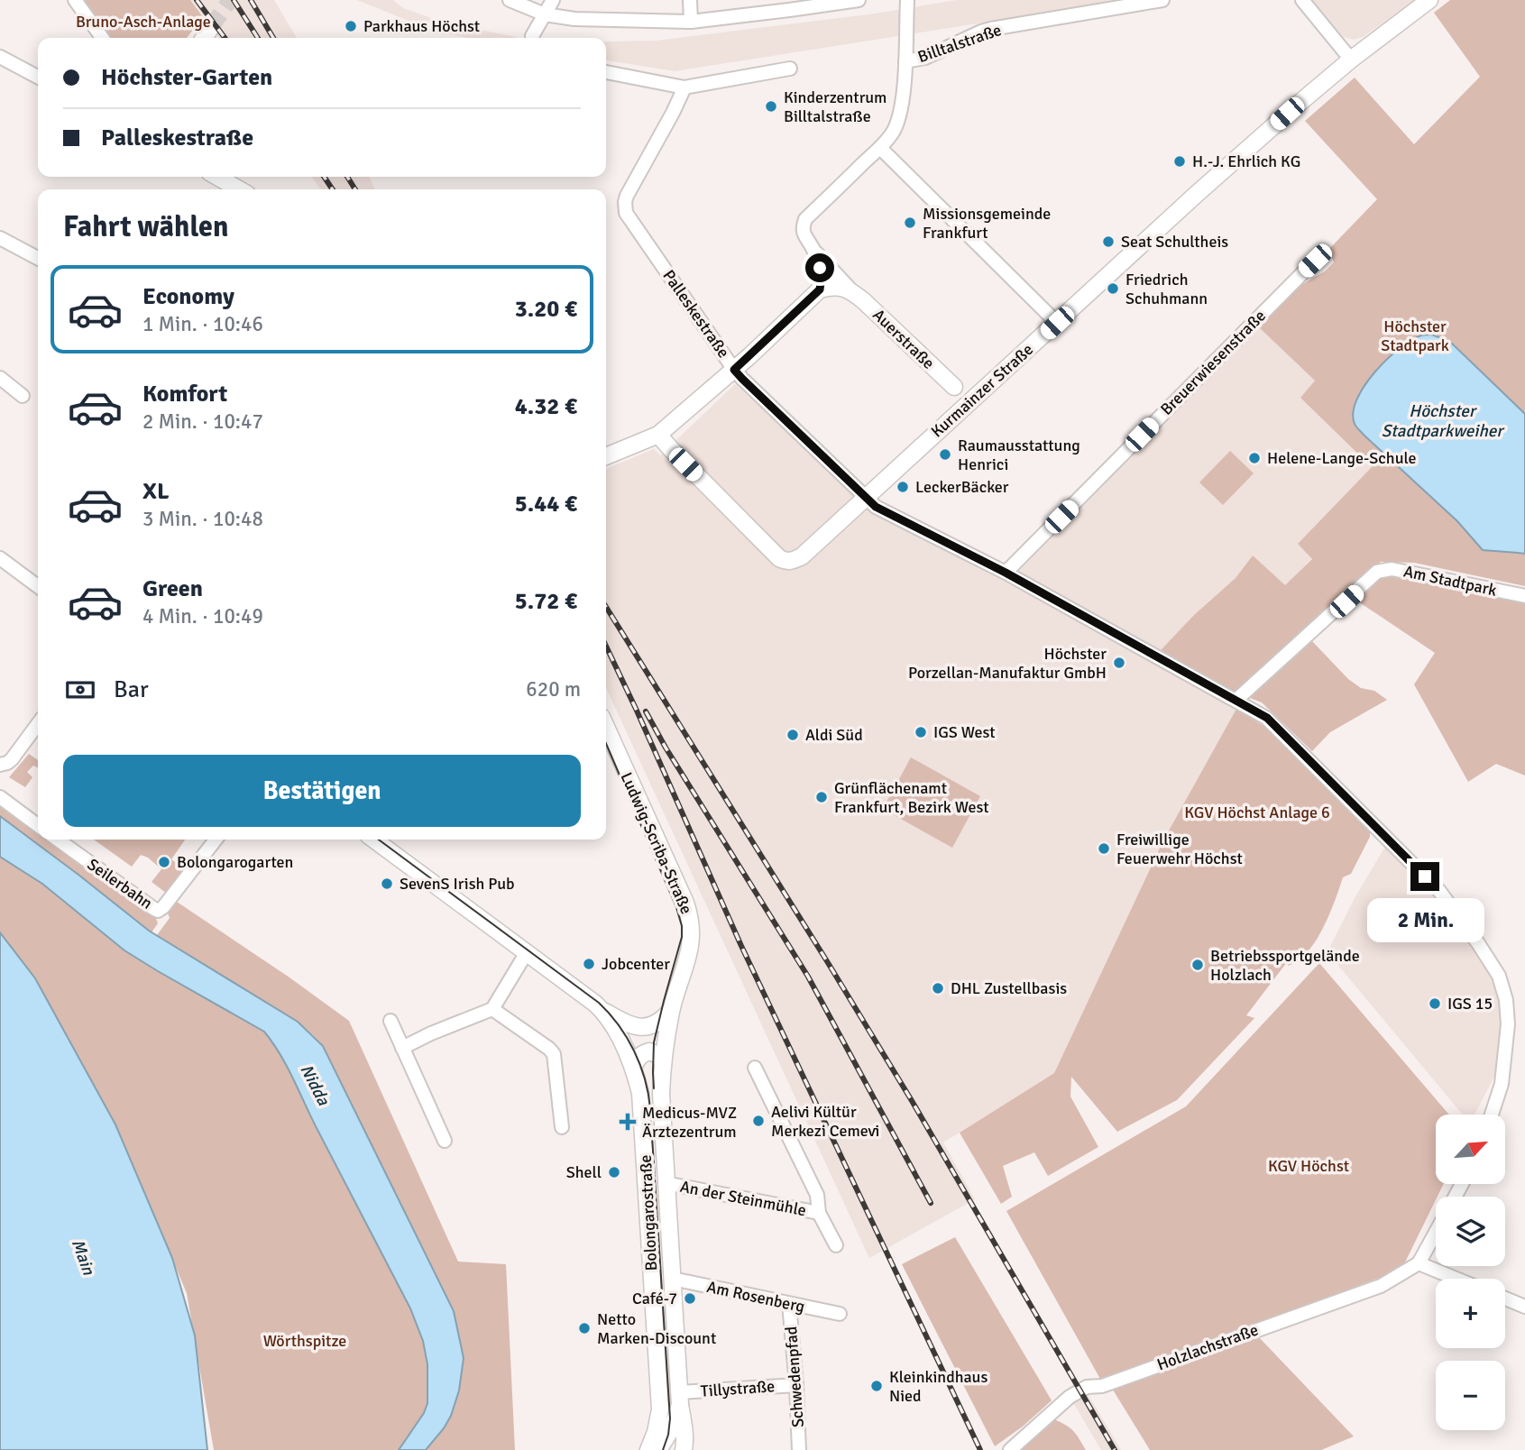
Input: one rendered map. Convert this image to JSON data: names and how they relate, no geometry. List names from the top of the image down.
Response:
{
  "streets": {
    "main road": [
      "Auerstraße",
      "Kurmainzer Straße",
      "Ludwig-Scriba-Straße",
      "Bolongarostraße"
    ],
    "street": [
      "Billtalstraße",
      "Palleskestraße",
      "Breuerwiesenstraße",
      "Am Stadtpark",
      "Seilerbahn",
      "An der Steinmühle",
      "Am Rosenberg",
      "Holzlachstraße",
      "Schwedenpfad",
      "Tillystraße"
    ]
  },
  "crossings": [
    ["Palleskestraße", "Breuerwiesenstraße"],
    ["Palleskestraße", "Kurmainzer Straße"],
    ["Palleskestraße", "Am Stadtpark"],
    ["Ludwig-Scriba-Straße", "Bolongarostraße"],
    ["An der Steinmühle", "Bolongarostraße"],
    ["Bolongarostraße", "Am Rosenberg"],
    ["Bolongarostraße", "Tillystraße"],
    ["Am Rosenberg", "Schwedenpfad"],
    ["Schwedenpfad", "Tillystraße"]
  ],
  "water": ["Höchster Stadtparkweiher", "Nidda", "Main"],
  "parks": [
    "Bruno-Asch-Anlage",
    "Höchster Stadtpark",
    "KGV Höchst Anlage 6",
    "KGV Höchst",
    "Wörthspitze"
  ],
  "places": {
    "other": [
      "Parkhaus Höchst",
      "Kinderzentrum Billtalstraße",
      "H.-J. Ehrlich KG",
      "Missionsgemeinde Frankfurt",
      "Seat Schultheis",
      "Friedrich Schuhmann",
      "Raumausstattung Henrici",
      "Helene-Lange-Schule",
      "LeckerBäcker",
      "Höchster Porzellan-Manufaktur GmbH",
      "IGS West",
      "Aldi Süd",
      "Grünflächenamt Frankfurt, Bezirk West",
      "Freiwillige Feuerwehr Höchst",
      "Bolongarogarten",
      "SevenS Irish Pub",
      "Jobcenter",
      "Betriebssportgelände Holzlach",
      "DHL Zustellbasis",
      "IGS 15",
      "Aelivi Kültür Merkezi Cemevi",
      "Shell",
      "Café-7",
      "Netto Marken-Discount",
      "Kleinkindhaus Nied"
    ],
    "health": ["Medicus-MVZ Ärztezentrum"]
  },
  "north": "top right",
  "page": {
    "banner": ["Höchster-Garten", "Palleskestraße"],
    "heading": "Fahrt wählen",
    "list": [
      {
        "name": "Economy",
        "note": "1 Min. · 10:46",
        "value": "3.20 €"
      },
      {
        "name": "Komfort",
        "note": "2 Min. · 10:47",
        "value": "4.32 €"
      },
      {
        "name": "XL",
        "note": "3 Min. · 10:48",
        "value": "5.44 €"
      },
      {
        "name": "Green",
        "note": "4 Min. · 10:49",
        "value": "5.72 €"
      }
    ],
    "pay": ["Bar", "620 m"],
    "buttons": "Bestätigen",
    "bubble": "2 Min.",
    "map_buttons": ["+", "−"]
  }
}
